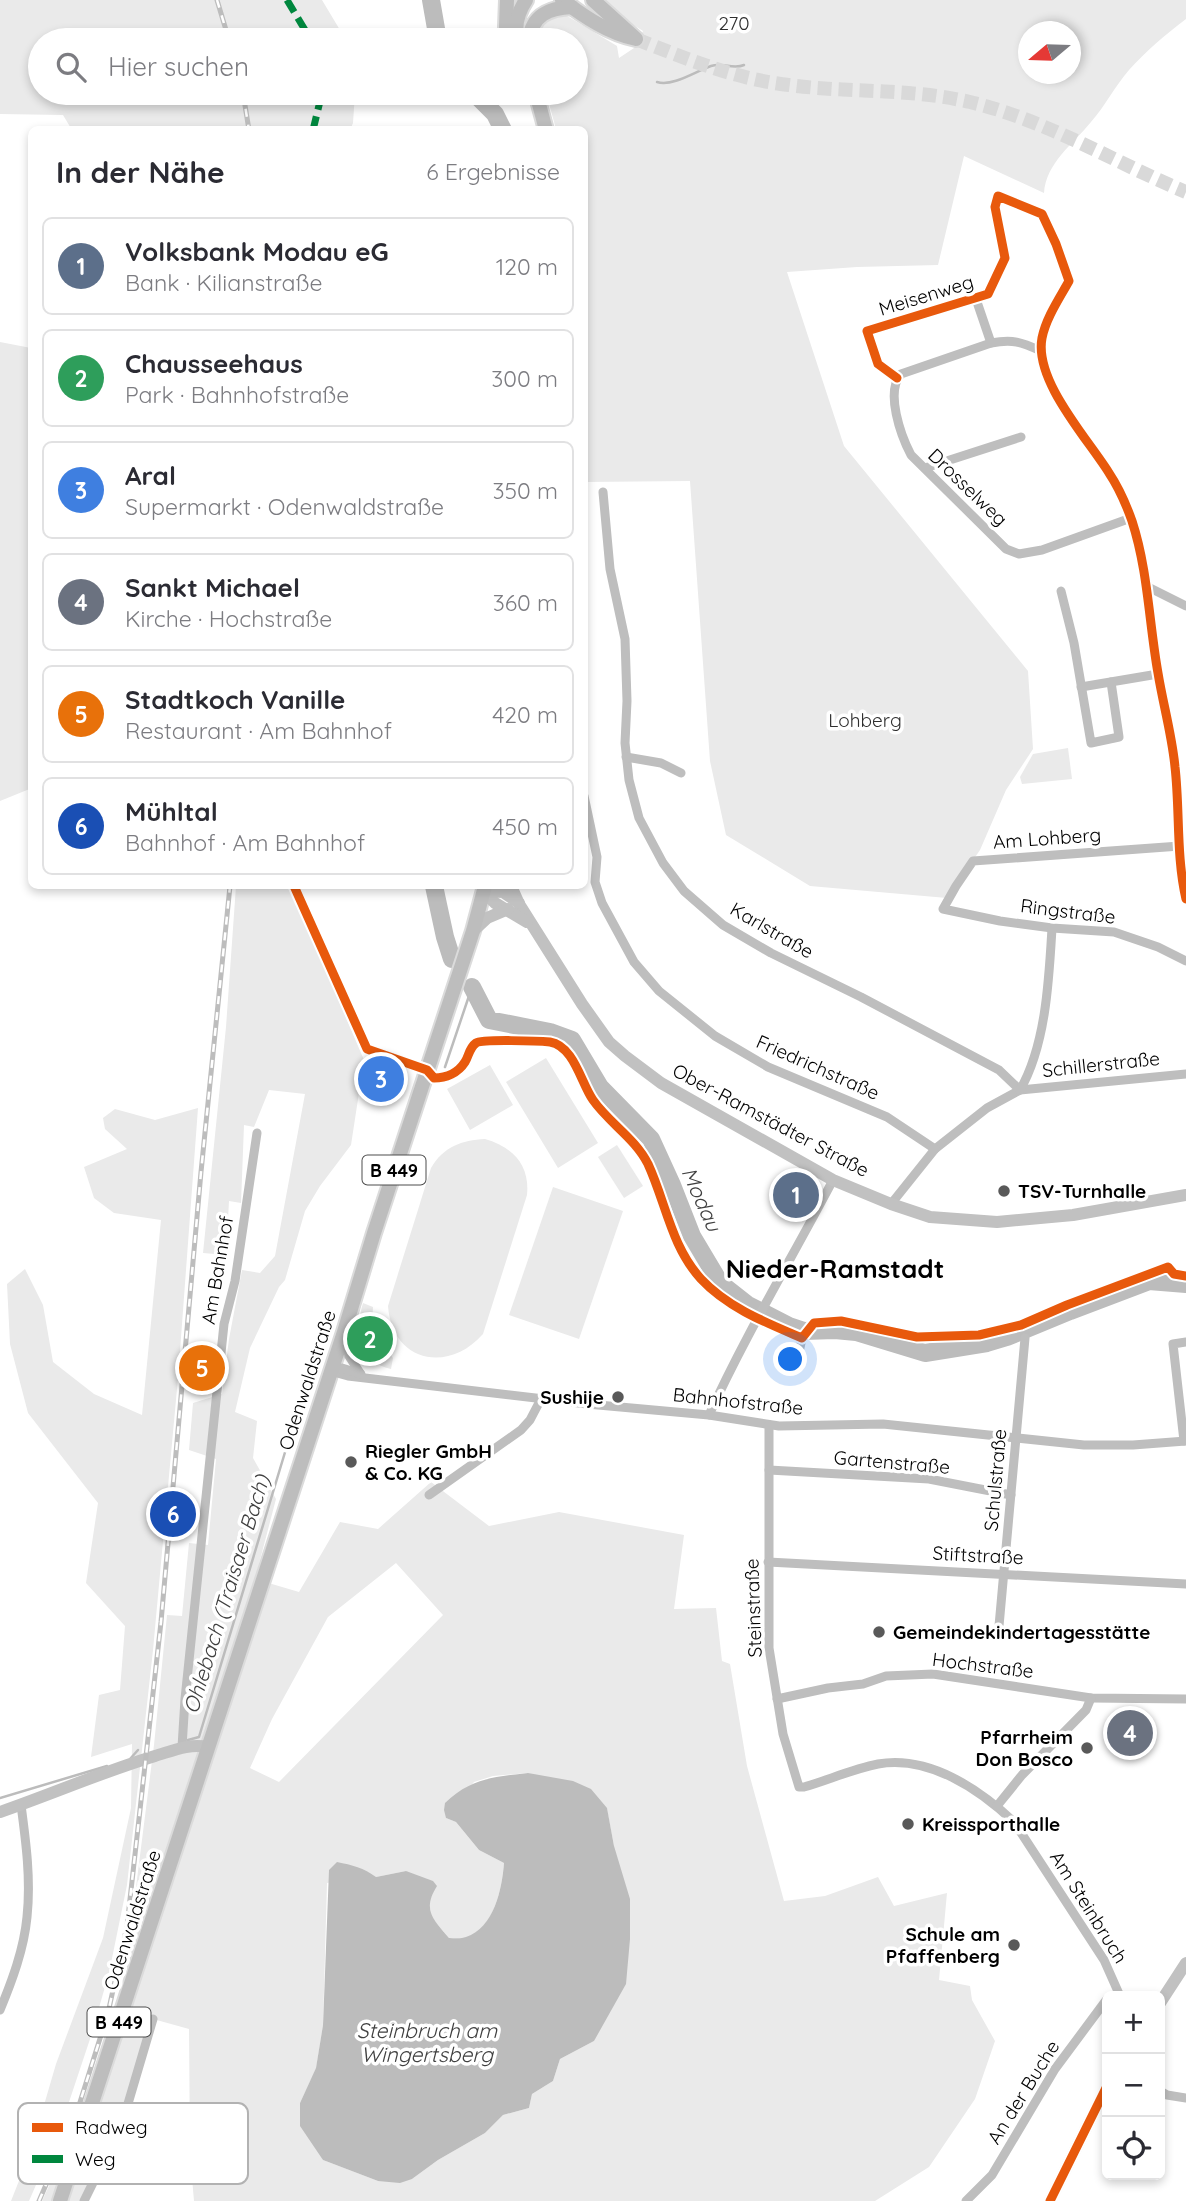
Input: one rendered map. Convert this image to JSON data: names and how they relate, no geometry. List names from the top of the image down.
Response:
{
  "streets": {
    "main road": ["Ober-Ramstädter Straße", "B 449", "Odenwaldstraße"],
    "street": [
      "Meisenweg",
      "Drosselweg",
      "Am Lohberg",
      "Ringstraße",
      "Karlstraße",
      "Schillerstraße",
      "Friedrichstraße",
      "Am Bahnhof",
      "Bahnhofstraße",
      "Gartenstraße",
      "Schulstraße",
      "Stiftstraße",
      "Steinstraße",
      "Hochstraße",
      "Am Steinbruch",
      "An der Buche"
    ]
  },
  "crossings": [
    ["Meisenweg", "Drosselweg"],
    ["Am Lohberg", "Ringstraße"],
    ["Karlstraße", "Schillerstraße"],
    ["Odenwaldstraße", "Bahnhofstraße"],
    ["Bahnhofstraße", "Schulstraße"],
    ["Bahnhofstraße", "Steinstraße"],
    ["Gartenstraße", "Schulstraße"],
    ["Gartenstraße", "Steinstraße"],
    ["Schulstraße", "Stiftstraße"],
    ["Stiftstraße", "Steinstraße"],
    ["Steinstraße", "Hochstraße"],
    ["Steinstraße", "Am Steinbruch"]
  ],
  "districts": ["Nieder-Ramstadt"],
  "water": ["Modau", "Ohlebach (Traisaer Bach)", "Steinbruch am Wingertsberg"],
  "parks": ["270", "Lohberg"],
  "places": [
    "TSV-Turnhalle",
    "Sushije",
    "Riegler GmbH & Co. KG",
    "Gemeindekindertagesstätte",
    "Pfarrheim Don Bosco",
    "Kreissporthalle",
    "Schule am Pfaffenberg"
  ],
  "legend": ["Radweg", "Weg"],
  "north": "left",
  "page": {
    "search": "Hier suchen",
    "heading": ["In der Nähe", "6 Ergebnisse"],
    "list": [
      {
        "mark": "1",
        "name": "Volksbank Modau eG",
        "note": "Bank · Kilianstraße",
        "value": "120 m"
      },
      {
        "mark": "2",
        "name": "Chausseehaus",
        "note": "Park · Bahnhofstraße",
        "value": "300 m"
      },
      {
        "mark": "3",
        "name": "Aral",
        "note": "Supermarkt · Odenwaldstraße",
        "value": "350 m"
      },
      {
        "mark": "4",
        "name": "Sankt Michael",
        "note": "Kirche · Hochstraße",
        "value": "360 m"
      },
      {
        "mark": "5",
        "name": "Stadtkoch Vanille",
        "note": "Restaurant · Am Bahnhof",
        "value": "420 m"
      },
      {
        "mark": "6",
        "name": "Mühltal",
        "note": "Bahnhof · Am Bahnhof",
        "value": "450 m"
      }
    ],
    "pins": [
      "3",
      "1",
      "2",
      "5",
      "6",
      "4"
    ],
    "map_buttons": ["+", "−"]
  }
}
